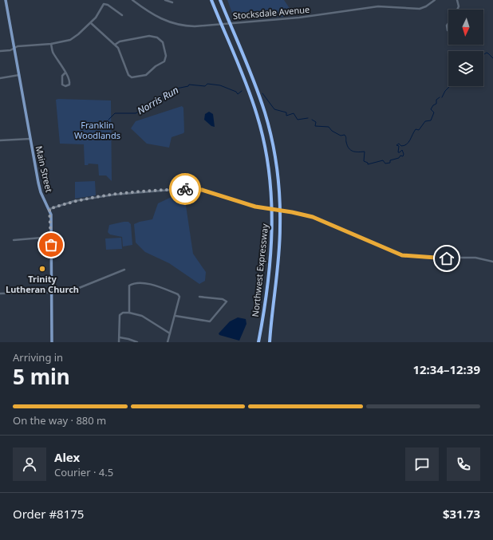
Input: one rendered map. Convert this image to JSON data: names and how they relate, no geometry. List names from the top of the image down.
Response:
{
  "streets": {
    "highway": ["Northwest Expressway"],
    "main road": ["Main Street"],
    "street": ["Stocksdale Avenue"]
  },
  "water": ["Norris Run"],
  "parks": ["Franklin Woodlands"],
  "places": ["Trinity Lutheran Church"],
  "north": "bottom",
  "page": {
    "heading": ["5 min", "Arriving in", "12:34–12:39"],
    "panel": [
      "Alex",
      "Courier · 4.5",
      "Order #8175",
      "$31.73"
    ],
    "bar": "On the way · 880 m"
  }
}
